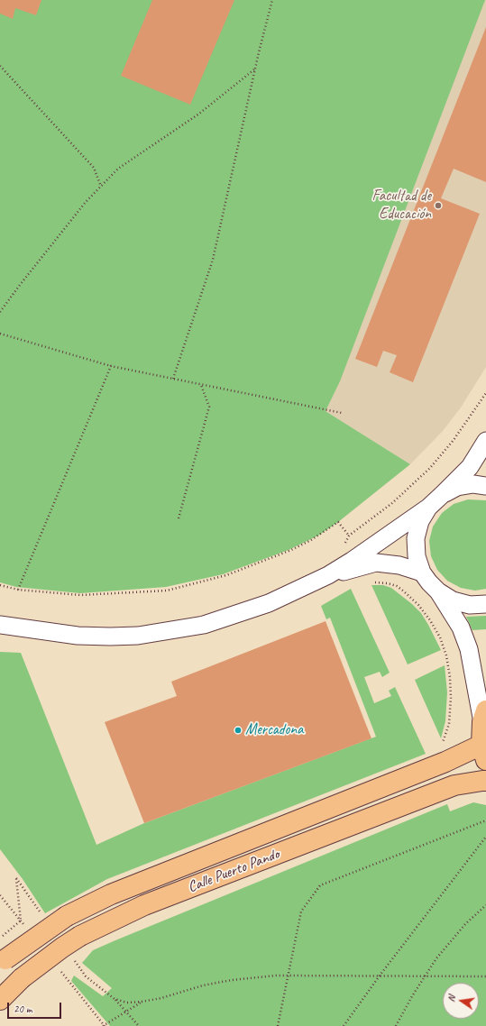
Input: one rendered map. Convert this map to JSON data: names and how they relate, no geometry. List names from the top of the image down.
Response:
{
  "streets": {
    "main road": ["Calle Puerto Pando"]
  },
  "places": ["Facultad de Educación", "Mercadona"],
  "scale_bar": "20 m",
  "north": "left"
}
